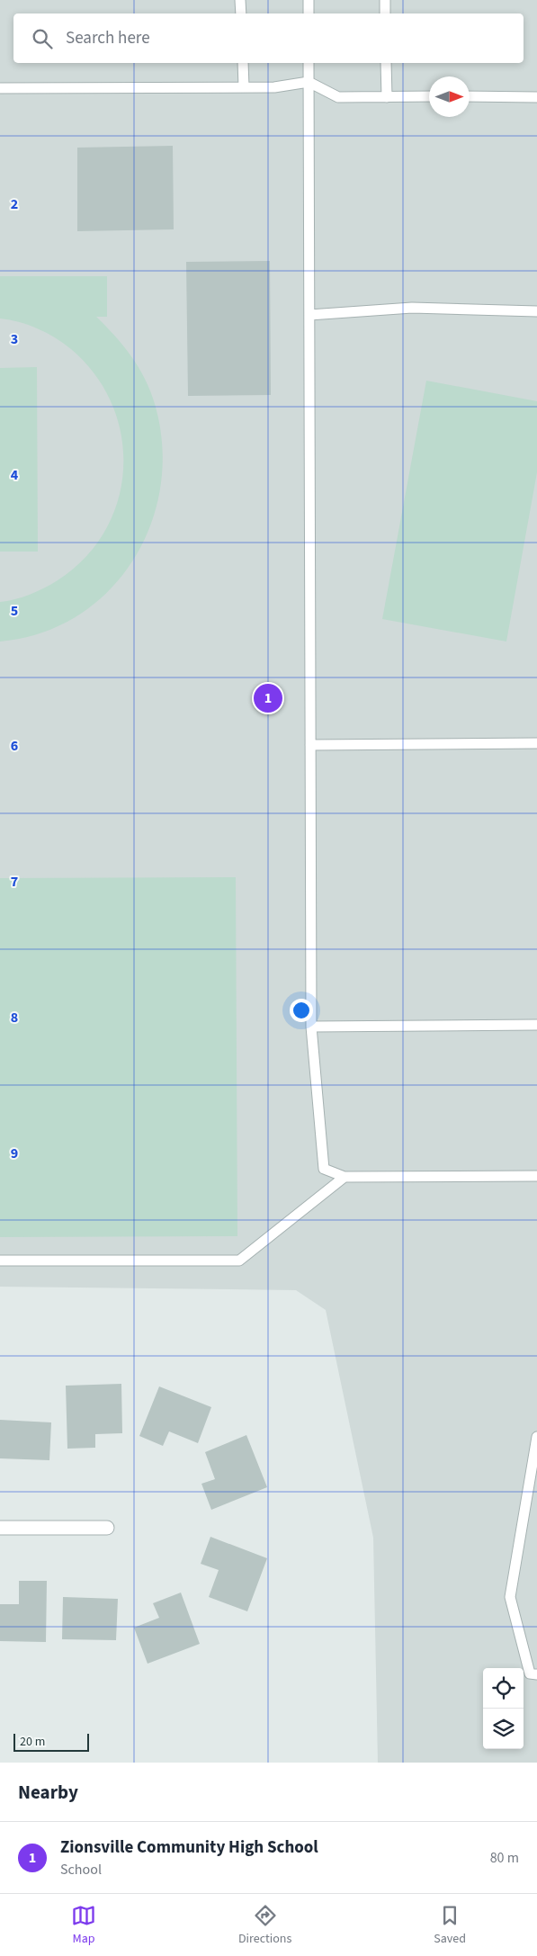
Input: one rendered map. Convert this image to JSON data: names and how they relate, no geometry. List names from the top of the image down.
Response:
{
  "scale_bar": "20 m",
  "north": "right",
  "page": {
    "search": "Search here",
    "pins": "1",
    "scale": "20 m",
    "heading": "Nearby",
    "list": [
      {
        "mark": "1",
        "name": "Zionsville Community High School",
        "note": "School",
        "value": "80 m"
      }
    ],
    "nav": ["Map", "Directions", "Saved"]
  },
  "grid": {
    "rows": [
      "2",
      "3",
      "4",
      "5",
      "6",
      "7",
      "8",
      "9"
    ]
  }
}
